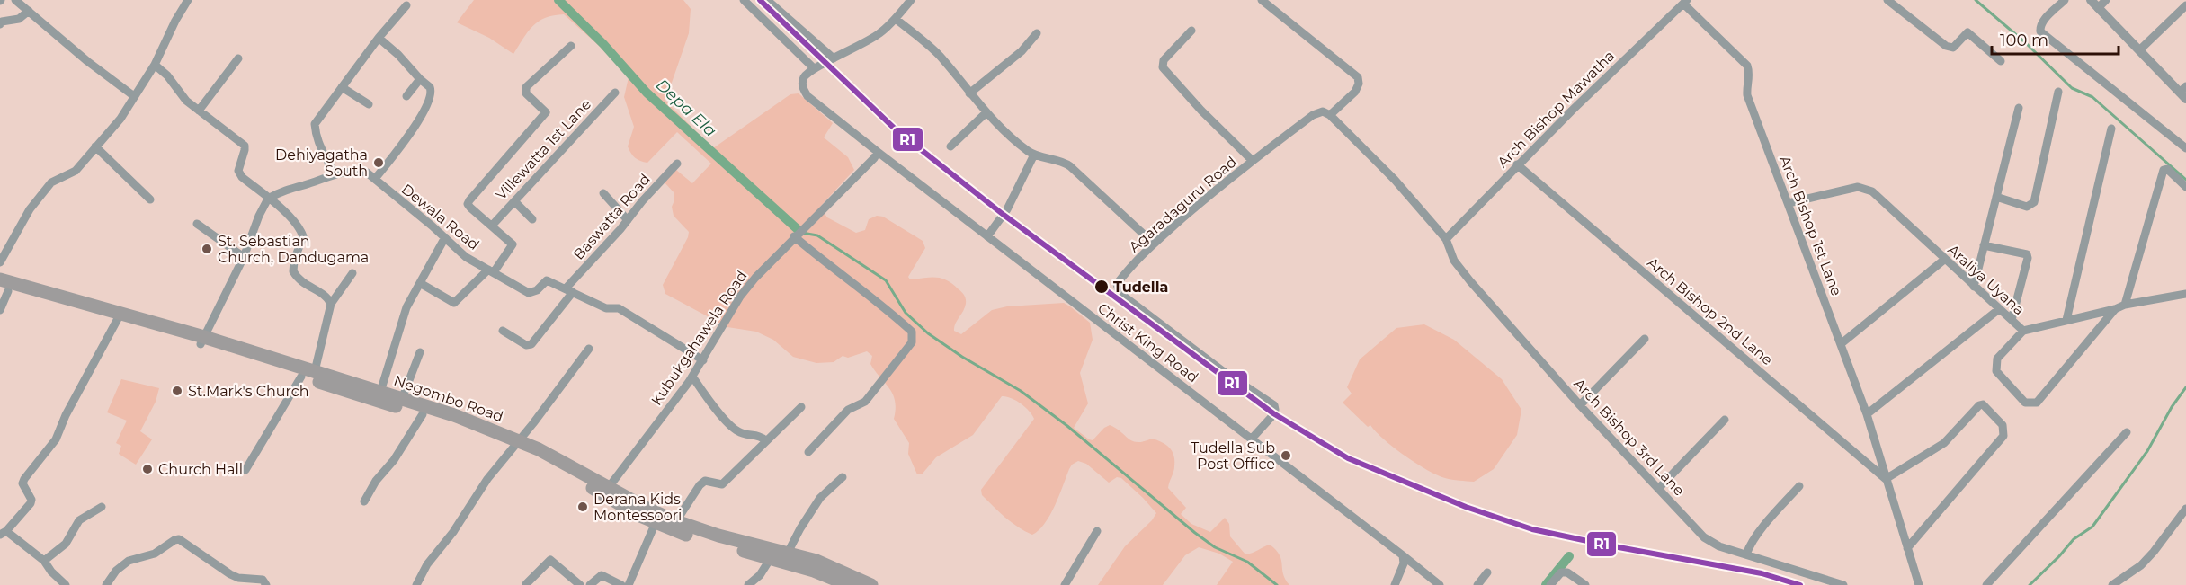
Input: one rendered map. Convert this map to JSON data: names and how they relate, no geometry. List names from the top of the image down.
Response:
{
  "streets": {
    "highway": ["Negombo Road"],
    "street": [
      "Arch Bishop Mawatha",
      "Villewatta 1st Lane",
      "Agaradaguru Road",
      "Dewala Road",
      "Baswatta Road",
      "Arch Bishop 1st Lane",
      "Araliya Uyana",
      "Arch Bishop 2nd Lane",
      "Kubukgahawela Road",
      "Christ King Road",
      "Arch Bishop 3rd Lane"
    ]
  },
  "crossings": [
    ["Arch Bishop Mawatha", "Arch Bishop 1st Lane"],
    ["Arch Bishop Mawatha", "Arch Bishop 2nd Lane"],
    ["Arch Bishop Mawatha", "Arch Bishop 3rd Lane"],
    ["Agaradaguru Road", "Christ King Road"],
    ["Dewala Road", "Baswatta Road"],
    ["Dewala Road", "Kubukgahawela Road"],
    ["Arch Bishop 1st Lane", "Araliya Uyana"],
    ["Arch Bishop 1st Lane", "Arch Bishop 2nd Lane"],
    ["Kubukgahawela Road", "Christ King Road"],
    ["Kubukgahawela Road", "Negombo Road"]
  ],
  "water": ["Depa Ela"],
  "places": [
    "Dehiyagatha South",
    "St. Sebastian Church, Dandugama",
    "Tudella",
    "St.Mark's Church",
    "Tudella Sub Post Office",
    "Church Hall",
    "Derana Kids Montessoori"
  ],
  "lines": ["transit line R1"],
  "scale_bar": "100 m"
}
